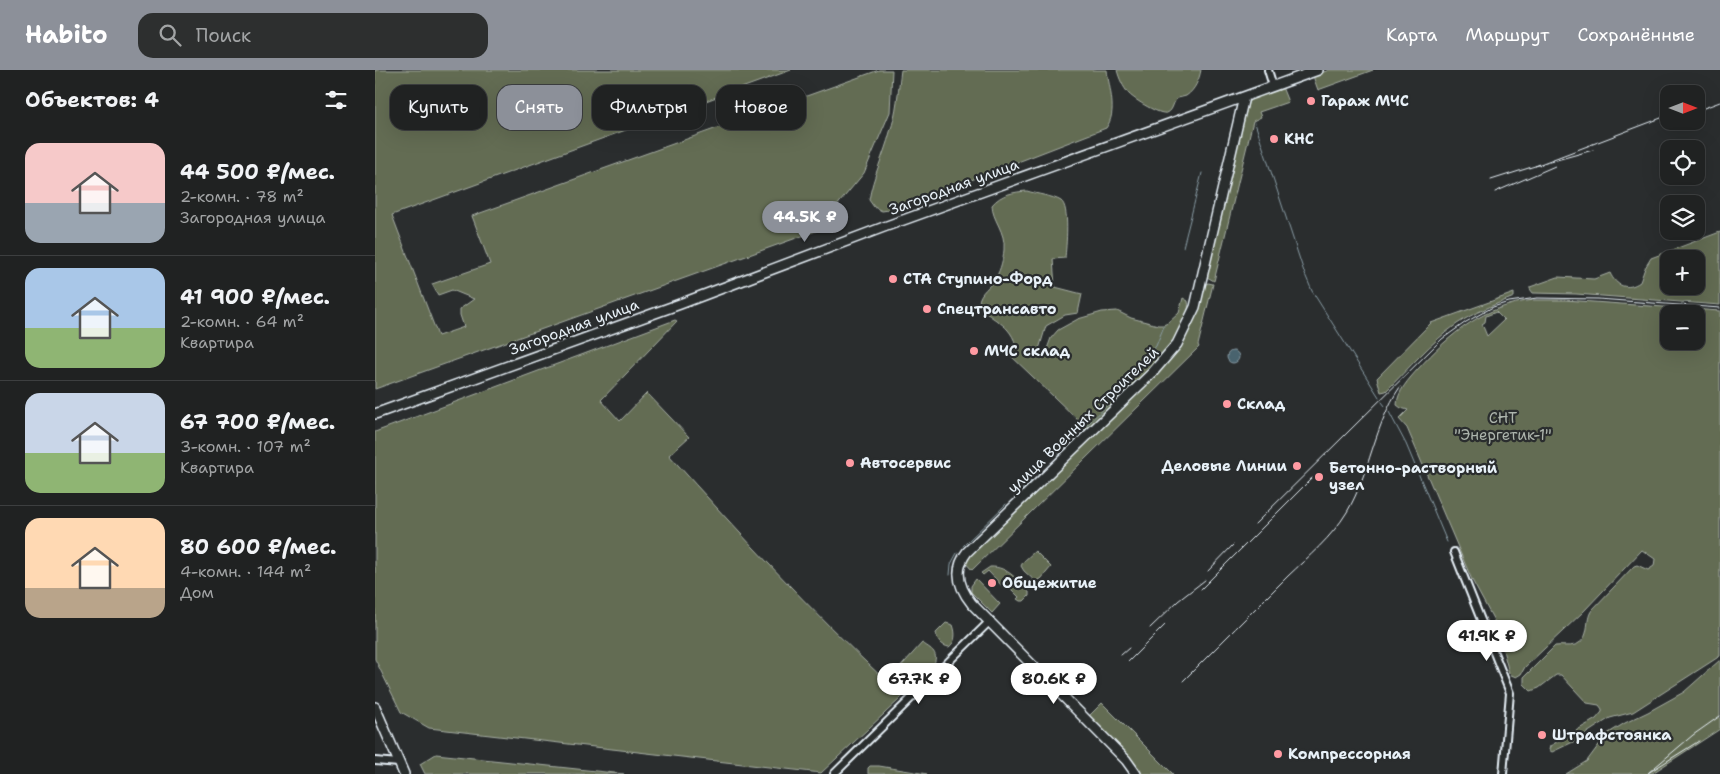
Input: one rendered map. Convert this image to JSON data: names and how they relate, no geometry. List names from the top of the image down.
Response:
{
  "streets": {
    "street": ["Загородная улица", "улица Военных Строителей"]
  },
  "crossings": [
    ["Загородная улица", "улица Военных Строителей"]
  ],
  "parks": ["СНТ \"Энергетик-1\""],
  "places": [
    "Гараж МЧС",
    "КНС",
    "СТА Ступино-Форд",
    "Спецтрансавто",
    "МЧС склад",
    "Склад",
    "Автосервис",
    "Деловые Линии",
    "Бетонно-растворный узел",
    "Общежитие",
    "Штрафстоянка",
    "Компрессорная"
  ],
  "north": "right",
  "page": {
    "header": "Habito",
    "search": "Поиск",
    "nav": ["Карта", "Маршрут", "Сохранённые"],
    "heading": "Объектов: 4",
    "map_buttons": ["+", "−"],
    "chip": [
      "Купить",
      "Снять",
      "Фильтры",
      "Новое"
    ],
    "list": [
      {
        "name": "44 500 ₽/мес.",
        "note": "2-комн. · 78 m² · Загородная улица"
      },
      {
        "name": "41 900 ₽/мес.",
        "note": "2-комн. · 64 m² · Квартира"
      },
      {
        "name": "67 700 ₽/мес.",
        "note": "3-комн. · 107 m² · Квартира"
      },
      {
        "name": "80 600 ₽/мес.",
        "note": "4-комн. · 144 m² · Дом"
      }
    ],
    "price": [
      "44.5K ₽",
      "41.9K ₽",
      "67.7K ₽",
      "80.6K ₽"
    ]
  }
}
